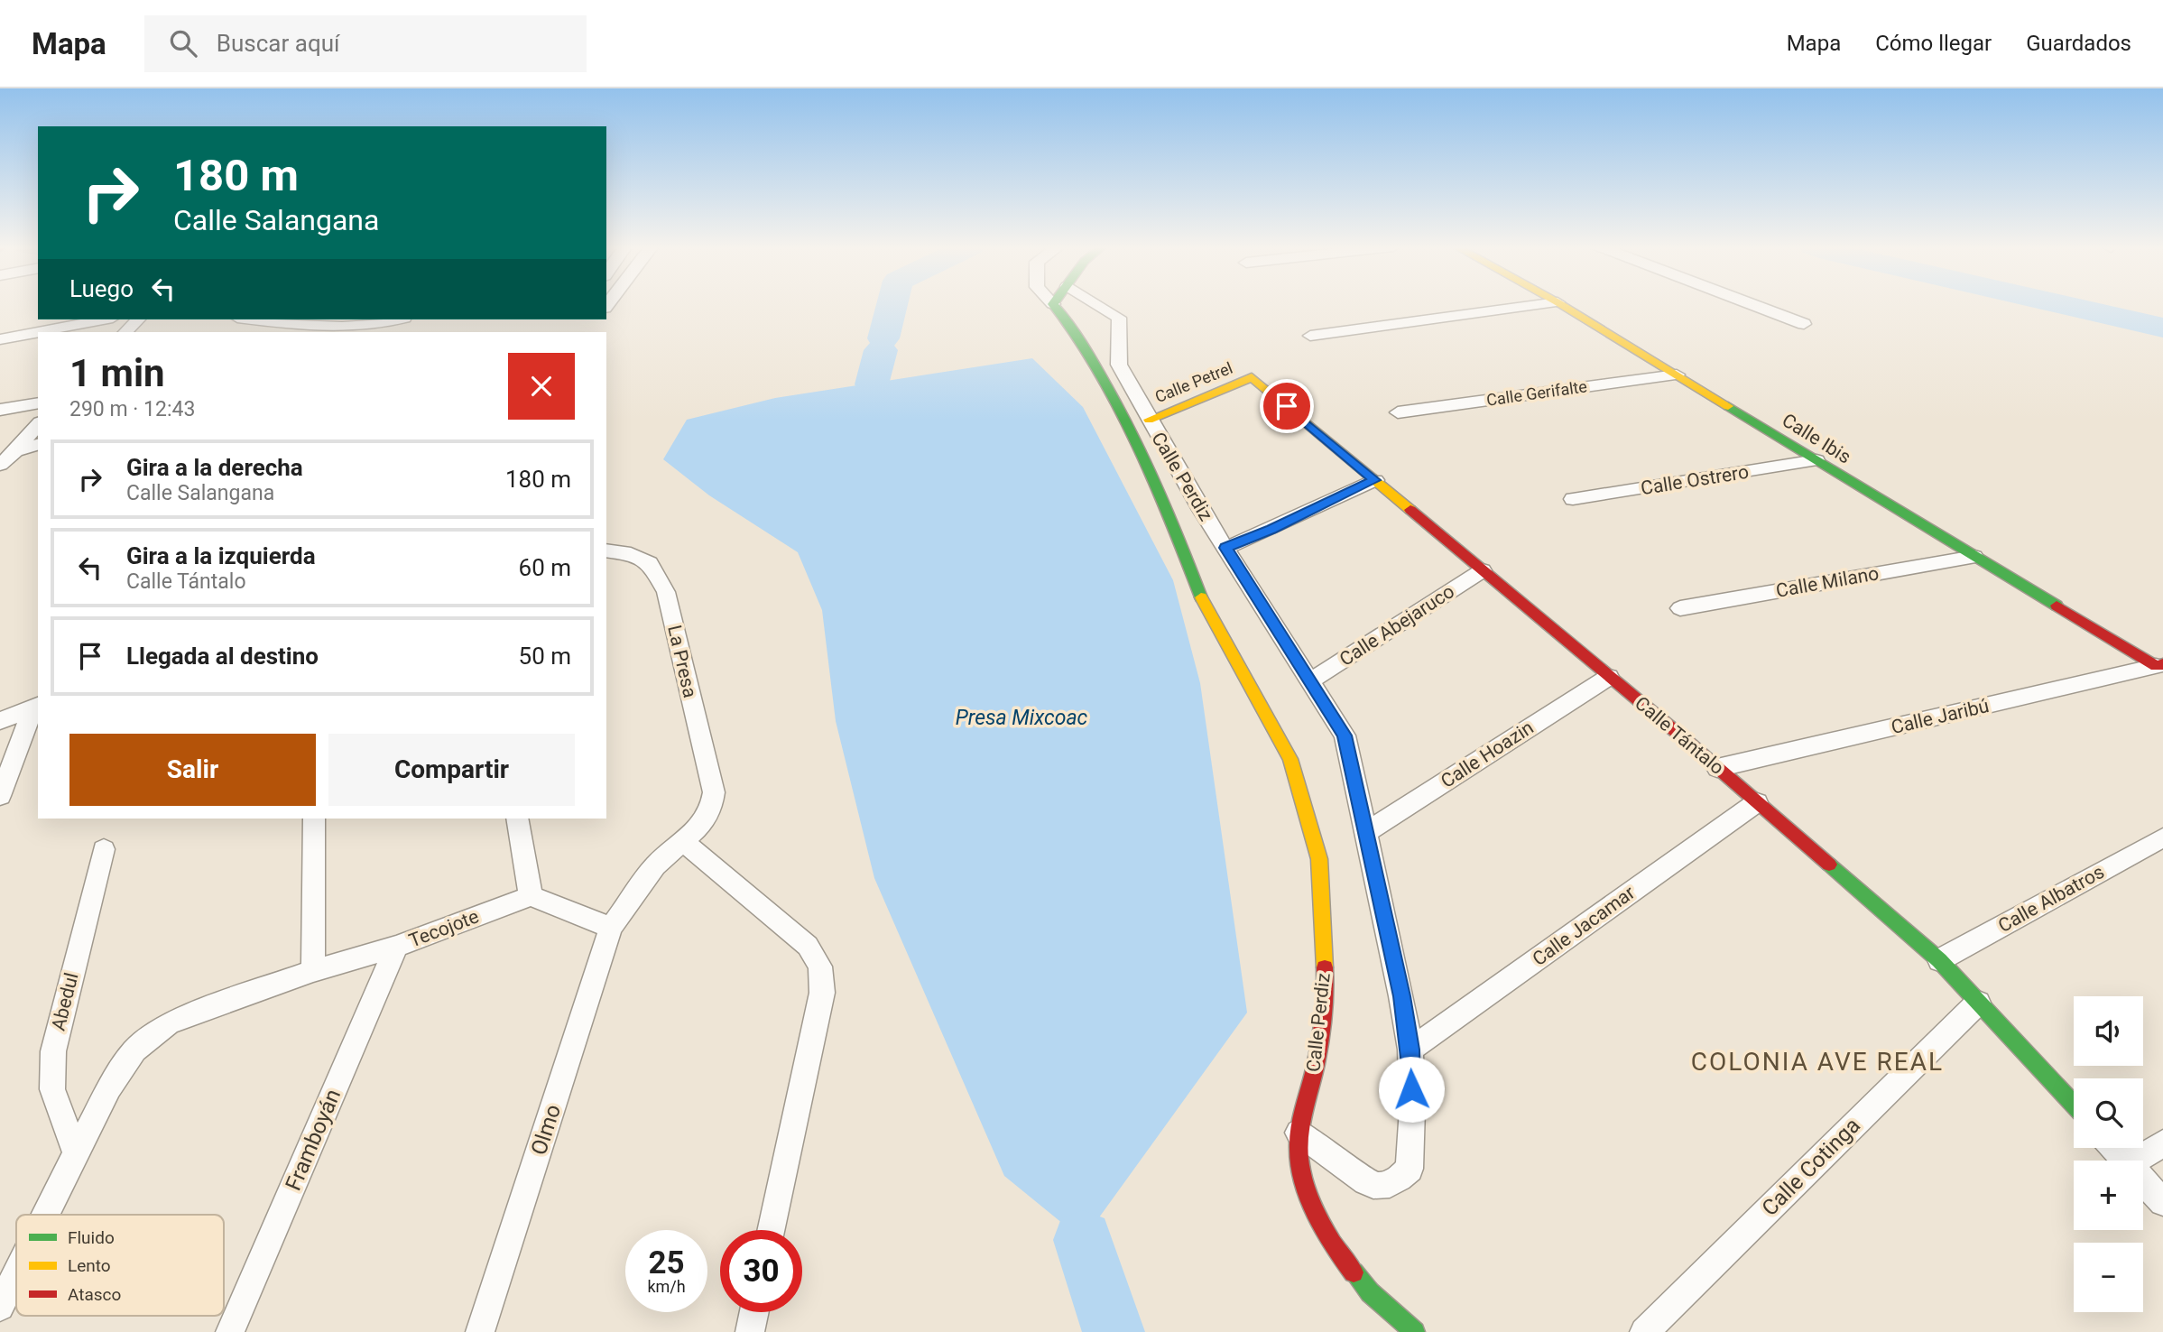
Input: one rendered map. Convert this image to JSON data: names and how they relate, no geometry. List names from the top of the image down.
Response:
{
  "streets": {
    "street": [
      "Calle Petrel",
      "Calle Gerifalte",
      "Calle Ibis",
      "Calle Perdiz",
      "Calle Ostrero",
      "Calle Milano",
      "Calle Abejaruco",
      "La Presa",
      "Calle Jaribú",
      "Calle Tántalo",
      "Calle Hoazin",
      "Calle Albatros",
      "Calle Jacamar",
      "Tecojote",
      "Abedul",
      "Olmo",
      "Framboyán",
      "Calle Cotinga"
    ]
  },
  "crossings": [
    ["Calle Petrel", "Calle Perdiz"],
    ["Calle Petrel", "Calle Tántalo"],
    ["Calle Gerifalte", "Calle Ibis"],
    ["Calle Ibis", "Calle Ostrero"],
    ["Calle Ibis", "Calle Milano"],
    ["Calle Ibis", "Calle Jaribú"],
    ["Calle Perdiz", "Calle Abejaruco"],
    ["Calle Perdiz", "Calle Hoazin"],
    ["Calle Perdiz", "Calle Jacamar"],
    ["Calle Abejaruco", "Calle Tántalo"],
    ["Calle Jaribú", "Calle Tántalo"],
    ["Calle Tántalo", "Calle Hoazin"],
    ["Calle Tántalo", "Calle Albatros"],
    ["Calle Tántalo", "Calle Jacamar"],
    ["Calle Tántalo", "Calle Cotinga"],
    ["Tecojote", "Abedul"],
    ["Tecojote", "Framboyán"]
  ],
  "districts": ["COLONIA AVE REAL"],
  "water": ["Presa Mixcoac"],
  "legend": ["Fluido", "Lento", "Atasco"],
  "page": {
    "header": "Mapa",
    "search": "Buscar aquí",
    "nav": ["Mapa", "Cómo llegar", "Guardados"],
    "turn": ["180 m", "Calle Salangana"],
    "then": "Luego",
    "heading": ["1 min", "290 m · 12:43"],
    "list": [
      {
        "name": "Gira a la derecha",
        "note": "Calle Salangana",
        "value": "180 m"
      },
      {
        "name": "Gira a la izquierda",
        "note": "Calle Tántalo",
        "value": "60 m"
      },
      {
        "name": "Llegada al destino",
        "value": "50 m"
      }
    ],
    "buttons": ["Salir", "Compartir"],
    "map_buttons": ["+", "−"],
    "speed": "25 km/h",
    "limit": "30"
  }
}
